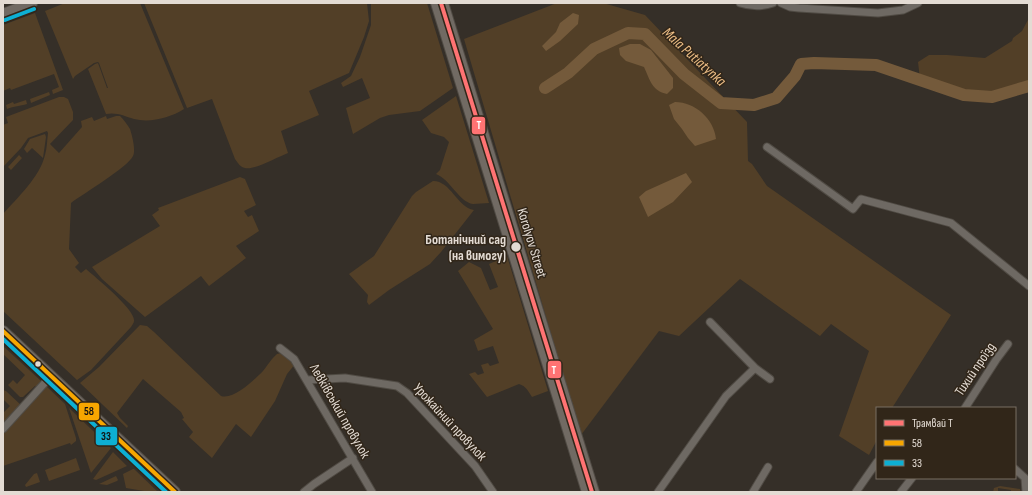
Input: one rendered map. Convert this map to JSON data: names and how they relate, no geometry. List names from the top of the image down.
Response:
{
  "streets": {
    "main road": ["Korolyov Street"],
    "street": ["Тихий проїзд", "Левківський провулок", "Урожайний провулок"]
  },
  "crossings": [
    ["Левківський провулок", "Урожайний провулок"]
  ],
  "water": ["Mala Putiatynka"],
  "places": ["Ботанічний сад (на вимогу)"],
  "lines": ["tram line Т", "transit line 33", "transit line 58"],
  "legend": ["Трамвай Т", "58", "33"]
}
